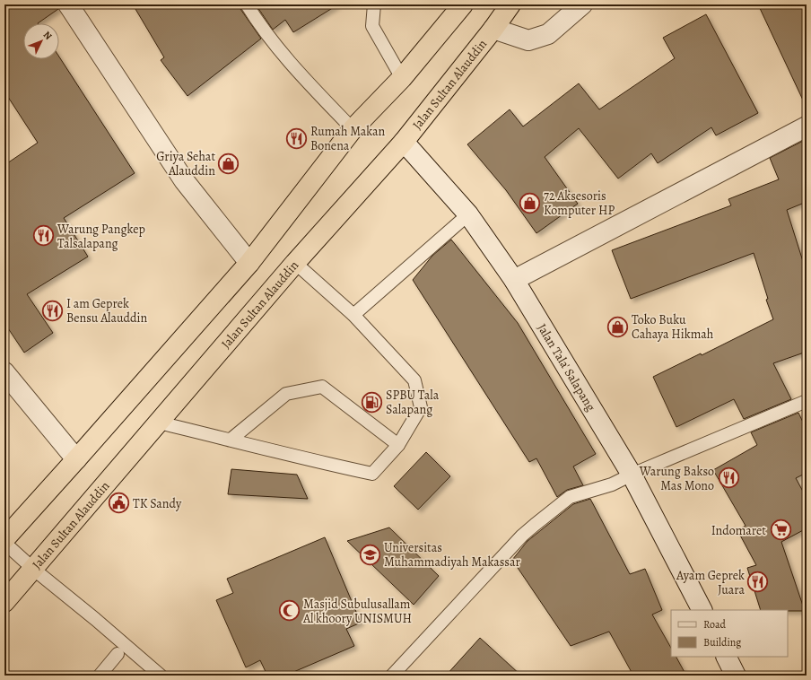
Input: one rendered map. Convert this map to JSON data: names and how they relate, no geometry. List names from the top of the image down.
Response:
{
  "streets": {
    "highway": ["Jalan Sultan Alauddin"],
    "street": ["Jalan Tala' Salapang"]
  },
  "crossings": [
    ["Jalan Sultan Alauddin", "Jalan Tala' Salapang"]
  ],
  "places": {
    "restaurant": [
      "Rumah Makan Bonena",
      "Warung Pangkep Talsalapang",
      "I am Geprek Bensu Alauddin",
      "Warung Bakso Mas Mono",
      "Ayam Geprek Juara"
    ],
    "shop": ["Griya Sehat Alauddin", "72 Aksesoris Komputer HP", "Toko Buku Cahaya Hikmah"],
    "fuel station": ["SPBU Tala Salapang"],
    "public building": ["TK Sandy"],
    "supermarket": ["Indomaret"],
    "school or university": ["Universitas Muhammadiyah Makassar"],
    "mosque": ["Masjid Subulusallam Al khoory UNISMUH"]
  },
  "legend": ["Road", "Building"],
  "north": "top right"
}
